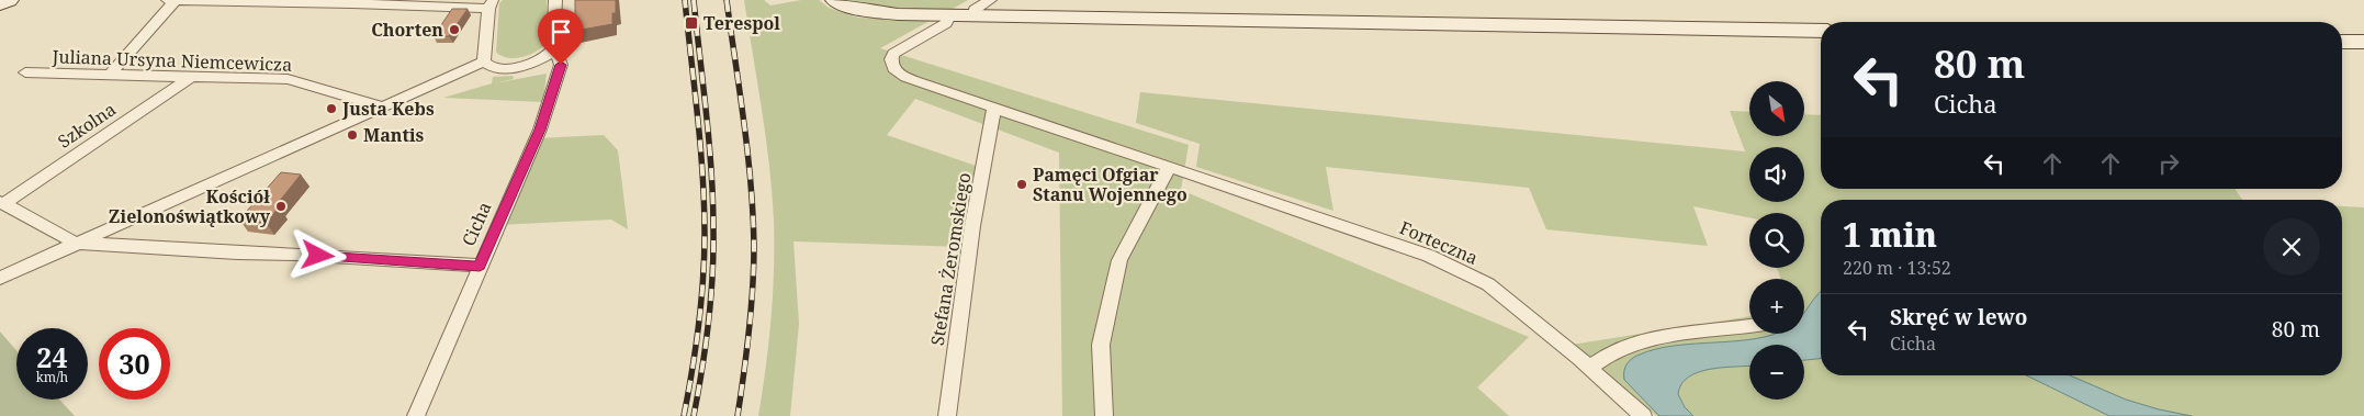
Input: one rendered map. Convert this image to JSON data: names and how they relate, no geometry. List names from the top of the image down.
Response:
{
  "streets": {
    "street": [
      "Juliana Ursyna Niemcewicza",
      "Szkolna",
      "Cicha",
      "Forteczna",
      "Stefana Żeromskiego"
    ]
  },
  "crossings": [
    ["Juliana Ursyna Niemcewicza", "Szkolna"],
    ["Forteczna", "Stefana Żeromskiego"]
  ],
  "places": {
    "transit": ["Terespol"],
    "other": [
      "Chorten",
      "Justa Kebs",
      "Mantis",
      "Pamęci Ofgiar Stanu Wojennego",
      "Kościół Zielonoświątkowy"
    ]
  },
  "north": "bottom right",
  "page": {
    "turn": ["80 m", "Cicha"],
    "map_buttons": ["+", "−"],
    "heading": ["1 min", "220 m · 13:52"],
    "list": [
      {
        "name": "Skręć w lewo",
        "note": "Cicha",
        "value": "80 m"
      }
    ],
    "speed": "24 km/h",
    "limit": "30"
  }
}
